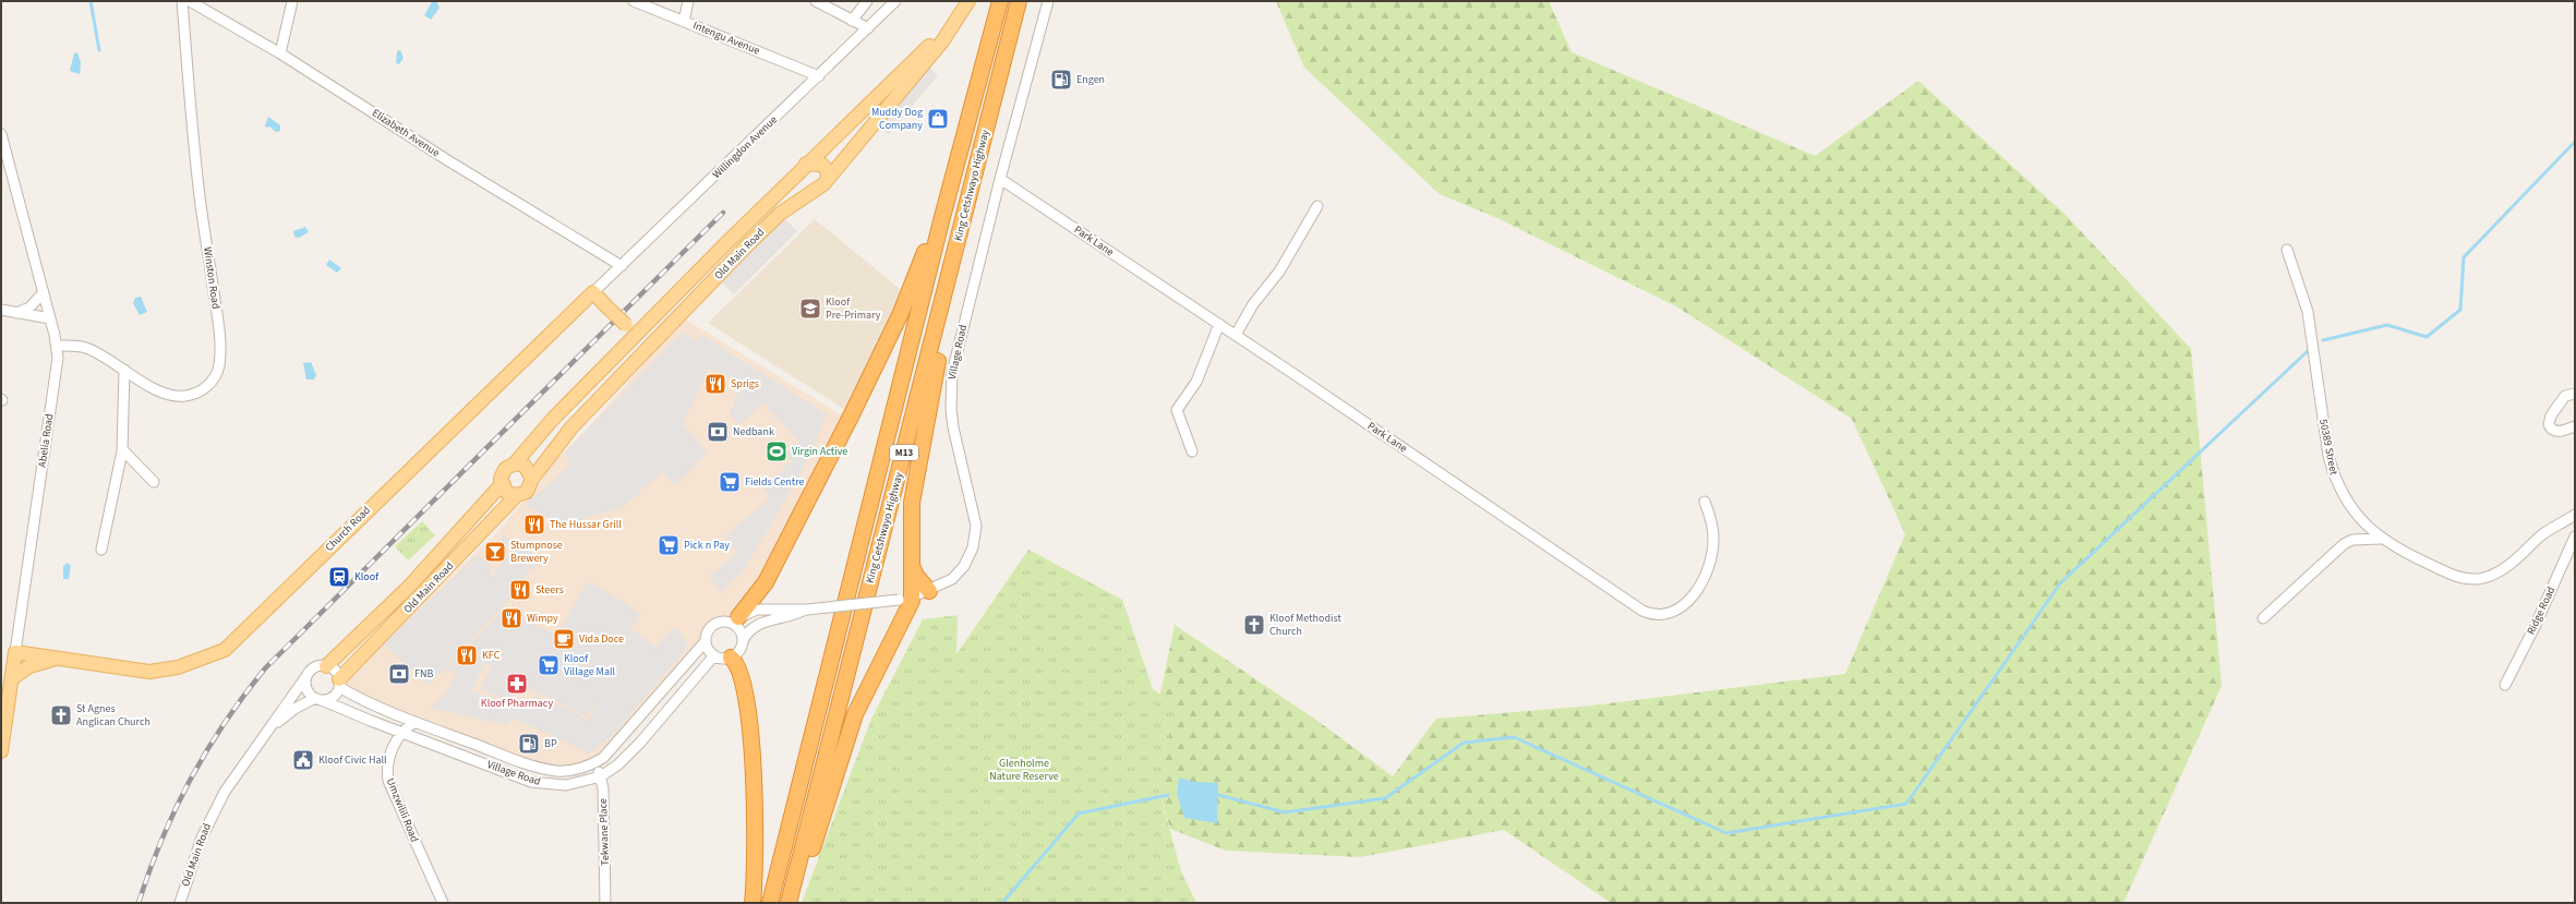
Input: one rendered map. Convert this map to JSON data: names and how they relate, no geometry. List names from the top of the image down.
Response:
{
  "streets": {
    "highway": ["King Cetshwayo Highway", "M13"],
    "main road": ["Old Main Road", "Abelia Road", "Church Road"],
    "street": [
      "Intengu Avenue",
      "Elizabeth Avenue",
      "Willingdon Avenue",
      "Park Lane",
      "Winston Road",
      "Village Road",
      "50389 Street",
      "Ridge Road",
      "Umzwilili Road",
      "Tekwane Place"
    ]
  },
  "crossings": [
    ["Intengu Avenue", "Willingdon Avenue"],
    ["Elizabeth Avenue", "Willingdon Avenue"],
    ["Willingdon Avenue", "Church Road"],
    ["Park Lane", "Village Road"],
    ["Old Main Road", "Village Road"],
    ["Winston Road", "Abelia Road"],
    ["Village Road", "Umzwilili Road"],
    ["Village Road", "Tekwane Place"],
    ["Abelia Road", "Church Road"]
  ],
  "parks": ["Glenholme Nature Reserve"],
  "places": {
    "fuel station": ["Engen", "BP"],
    "shop": ["Muddy Dog Company"],
    "school or university": ["Kloof Pre-Primary"],
    "restaurant": [
      "Sprigs",
      "The Hussar Grill",
      "Steers",
      "Wimpy",
      "KFC"
    ],
    "bank": ["Nedbank", "FNB"],
    "sports": ["Virgin Active"],
    "supermarket": ["Fields Centre", "Pick n Pay", "Kloof Village Mall"],
    "bar": ["Stumpnose Brewery"],
    "station": ["Kloof"],
    "church": ["Kloof Methodist Church", "St Agnes Anglican Church"],
    "cafe": ["Vida Doce"],
    "pharmacy": ["Kloof Pharmacy"],
    "public building": ["Kloof Civic Hall"]
  }
}
